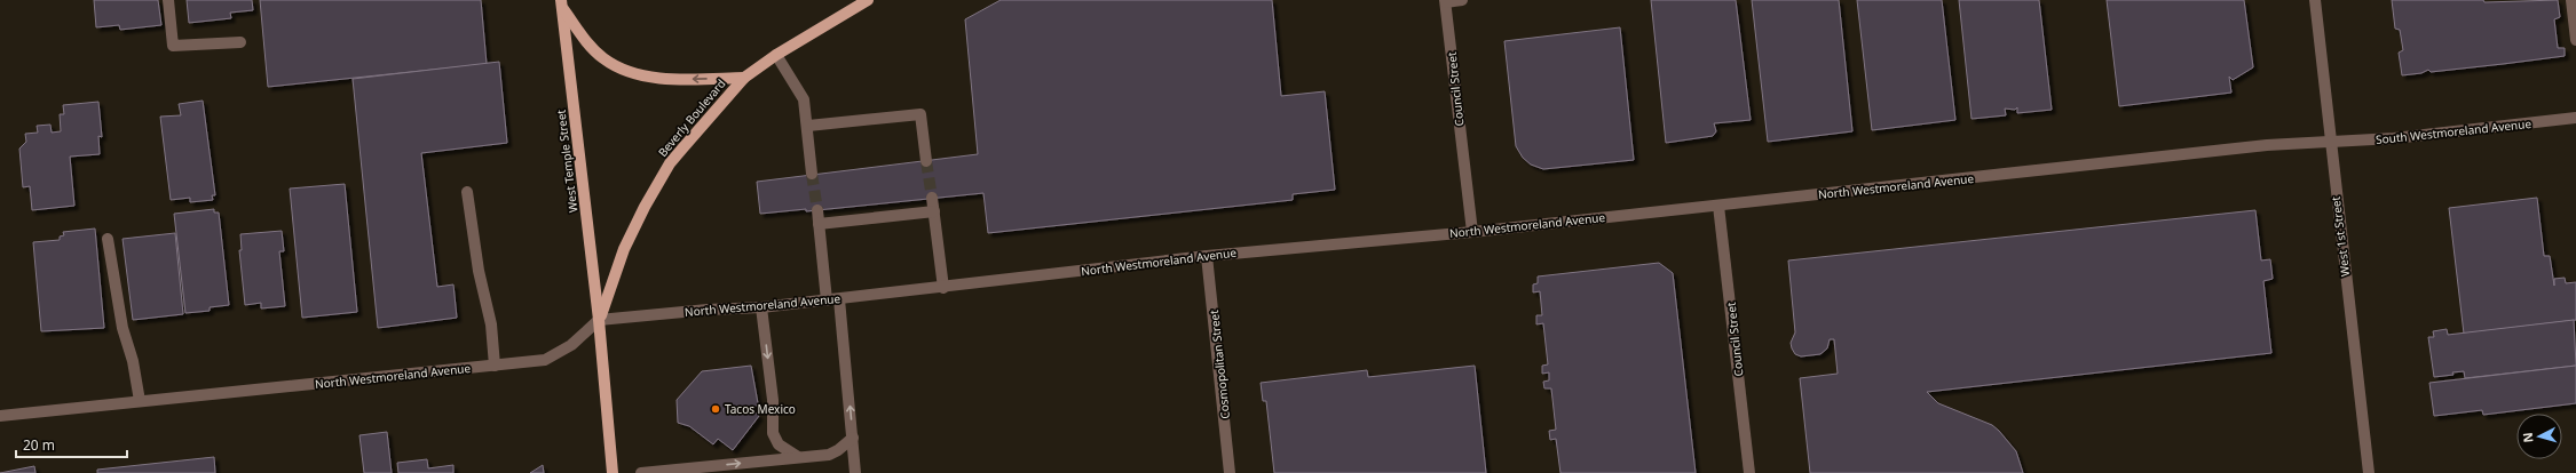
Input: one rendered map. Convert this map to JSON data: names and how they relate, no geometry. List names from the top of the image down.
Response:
{
  "streets": {
    "main road": ["Beverly Boulevard", "West Temple Street"],
    "street": [
      "Council Street",
      "South Westmoreland Avenue",
      "North Westmoreland Avenue",
      "West 1st Street",
      "Cosmopolitan Street"
    ]
  },
  "crossings": [
    ["Council Street", "North Westmoreland Avenue"],
    ["Beverly Boulevard", "West Temple Street"],
    ["Beverly Boulevard", "North Westmoreland Avenue"],
    ["South Westmoreland Avenue", "North Westmoreland Avenue"],
    ["South Westmoreland Avenue", "West 1st Street"],
    ["West Temple Street", "North Westmoreland Avenue"],
    ["North Westmoreland Avenue", "West 1st Street"],
    ["North Westmoreland Avenue", "Cosmopolitan Street"]
  ],
  "places": ["Tacos Mexico"],
  "scale_bar": "20 m",
  "north": "left"
}
